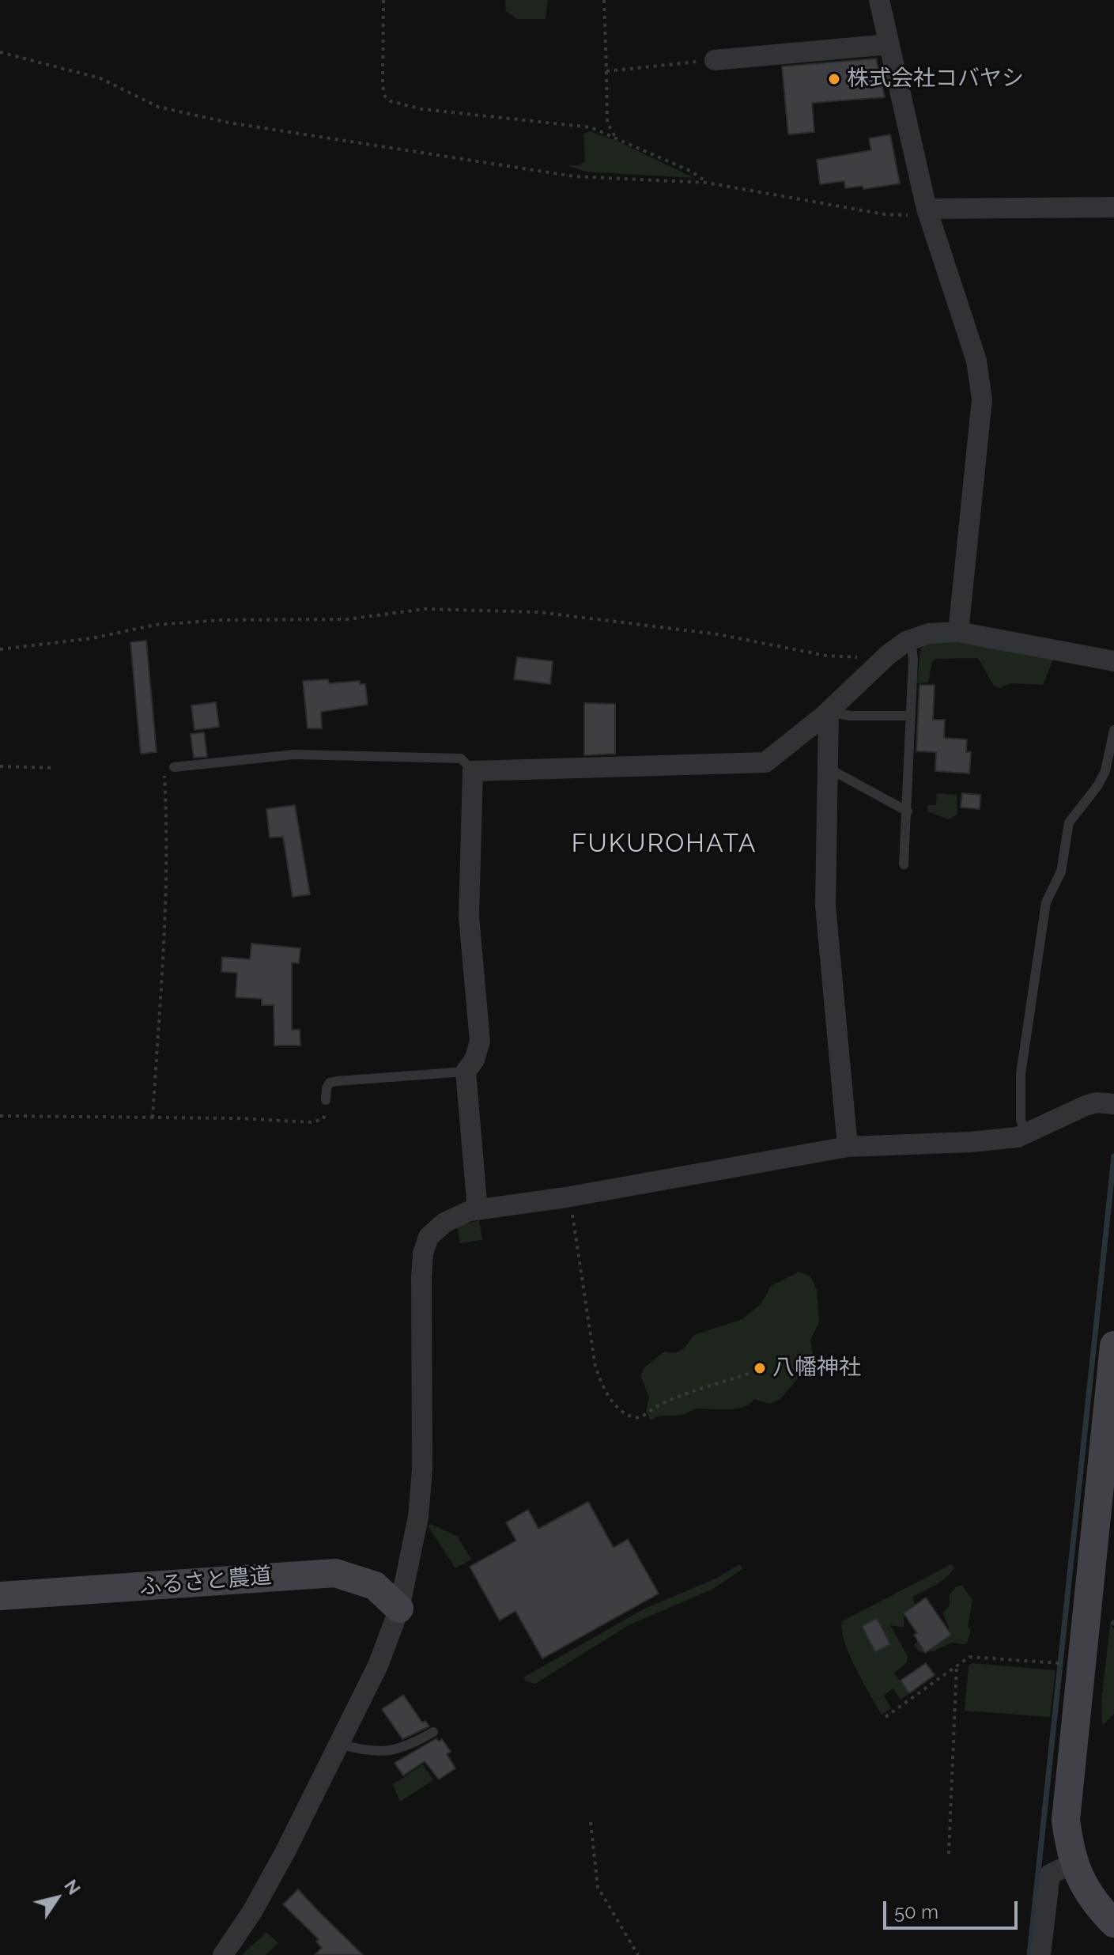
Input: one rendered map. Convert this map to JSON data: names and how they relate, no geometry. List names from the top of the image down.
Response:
{
  "streets": {
    "street": ["ふるさと農道"]
  },
  "districts": ["FUKUROHATA"],
  "places": ["株式会社コバヤシ", "八幡神社"],
  "scale_bar": "50 m",
  "north": "top right"
}
